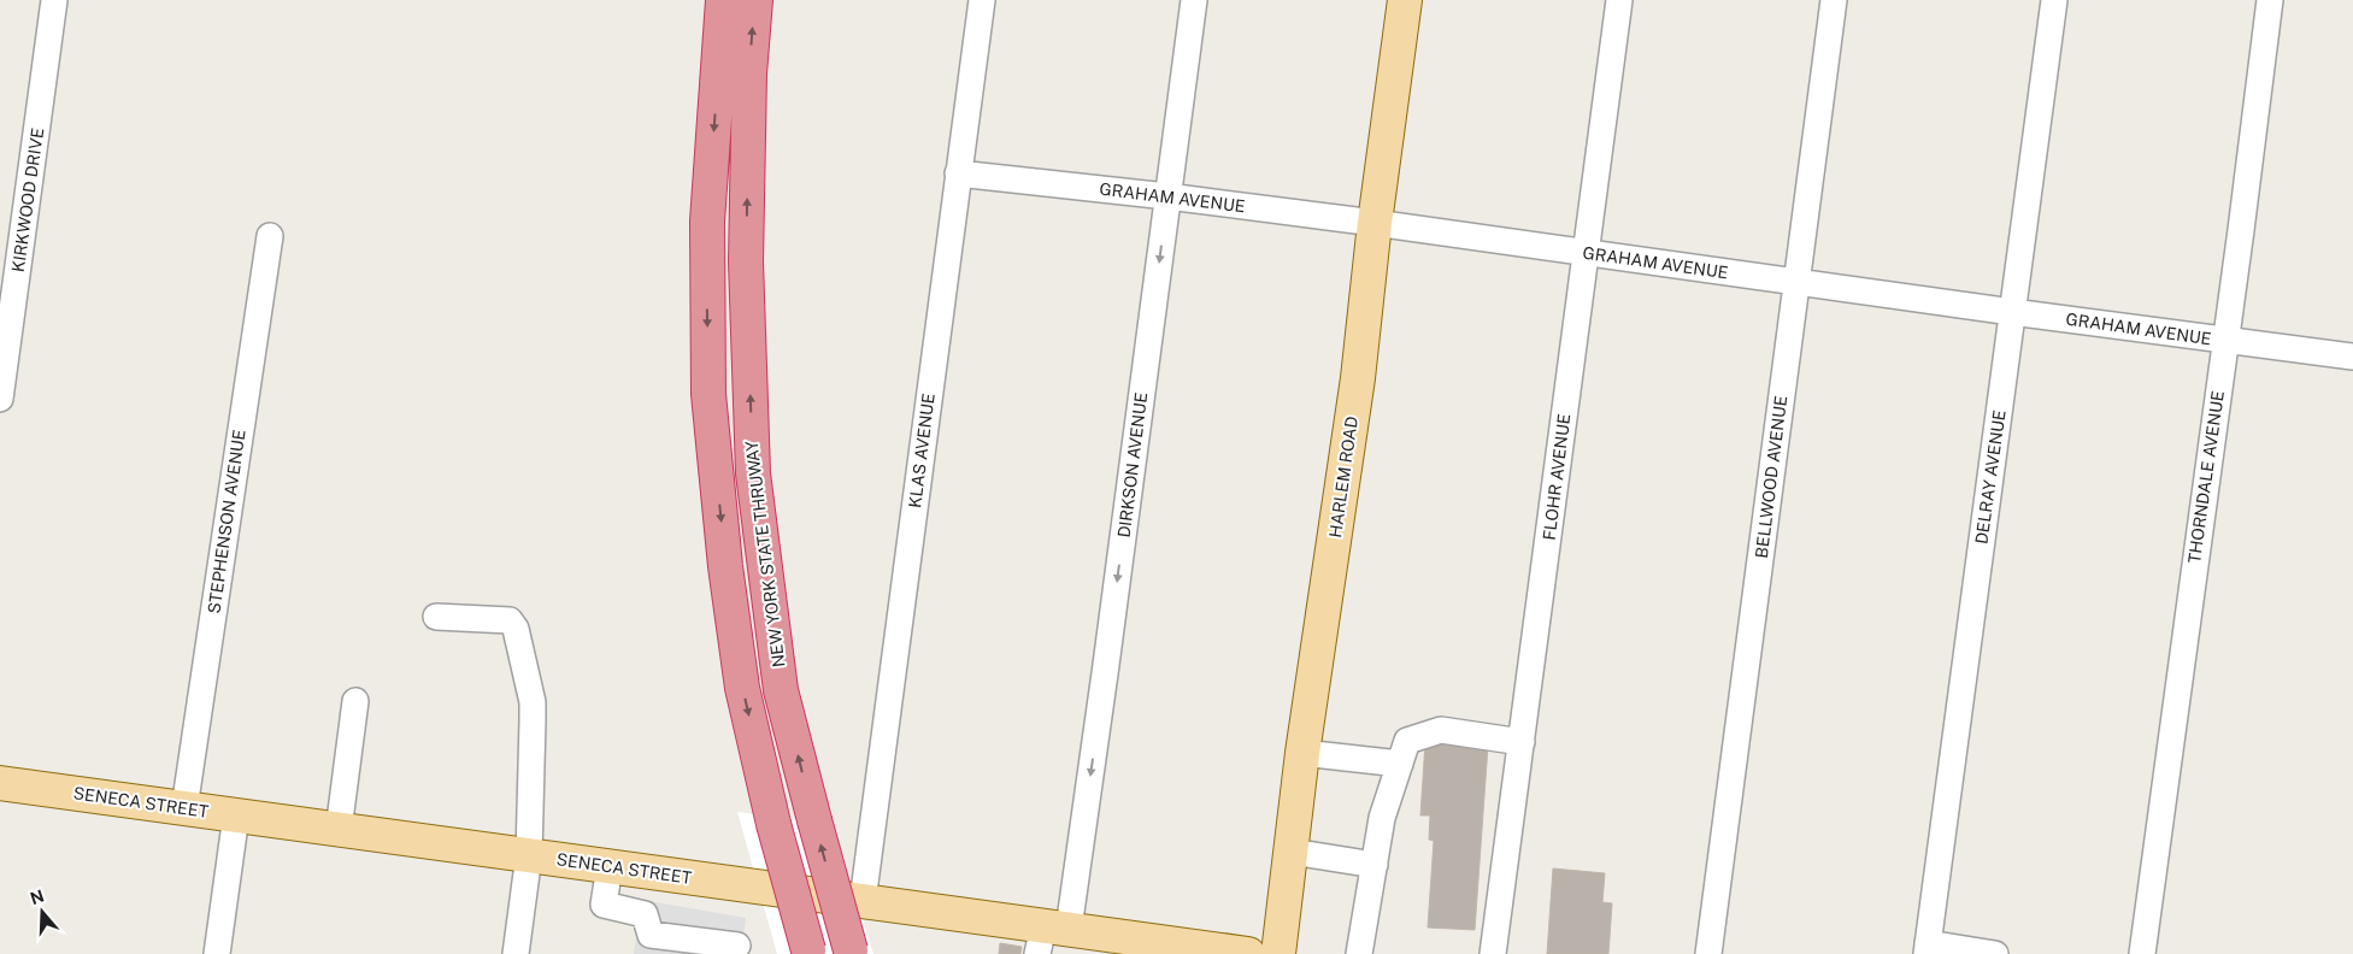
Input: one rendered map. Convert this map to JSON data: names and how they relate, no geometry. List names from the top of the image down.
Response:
{
  "streets": {
    "highway": ["NEW YORK STATE THRUWAY"],
    "main road": ["HARLEM ROAD", "SENECA STREET"],
    "street": [
      "GRAHAM AVENUE",
      "KIRKWOOD DRIVE",
      "KLAS AVENUE",
      "DIRKSON AVENUE",
      "FLOHR AVENUE",
      "BELLWOOD AVENUE",
      "DELRAY AVENUE",
      "THORNDALE AVENUE",
      "STEPHENSON AVENUE"
    ]
  },
  "crossings": [
    ["GRAHAM AVENUE", "KLAS AVENUE"],
    ["GRAHAM AVENUE", "DIRKSON AVENUE"],
    ["GRAHAM AVENUE", "HARLEM ROAD"],
    ["GRAHAM AVENUE", "FLOHR AVENUE"],
    ["GRAHAM AVENUE", "BELLWOOD AVENUE"],
    ["GRAHAM AVENUE", "DELRAY AVENUE"],
    ["GRAHAM AVENUE", "THORNDALE AVENUE"],
    ["KLAS AVENUE", "SENECA STREET"],
    ["DIRKSON AVENUE", "SENECA STREET"],
    ["STEPHENSON AVENUE", "SENECA STREET"]
  ],
  "one_way": ["DIRKSON AVENUE"],
  "north": "top"
}
